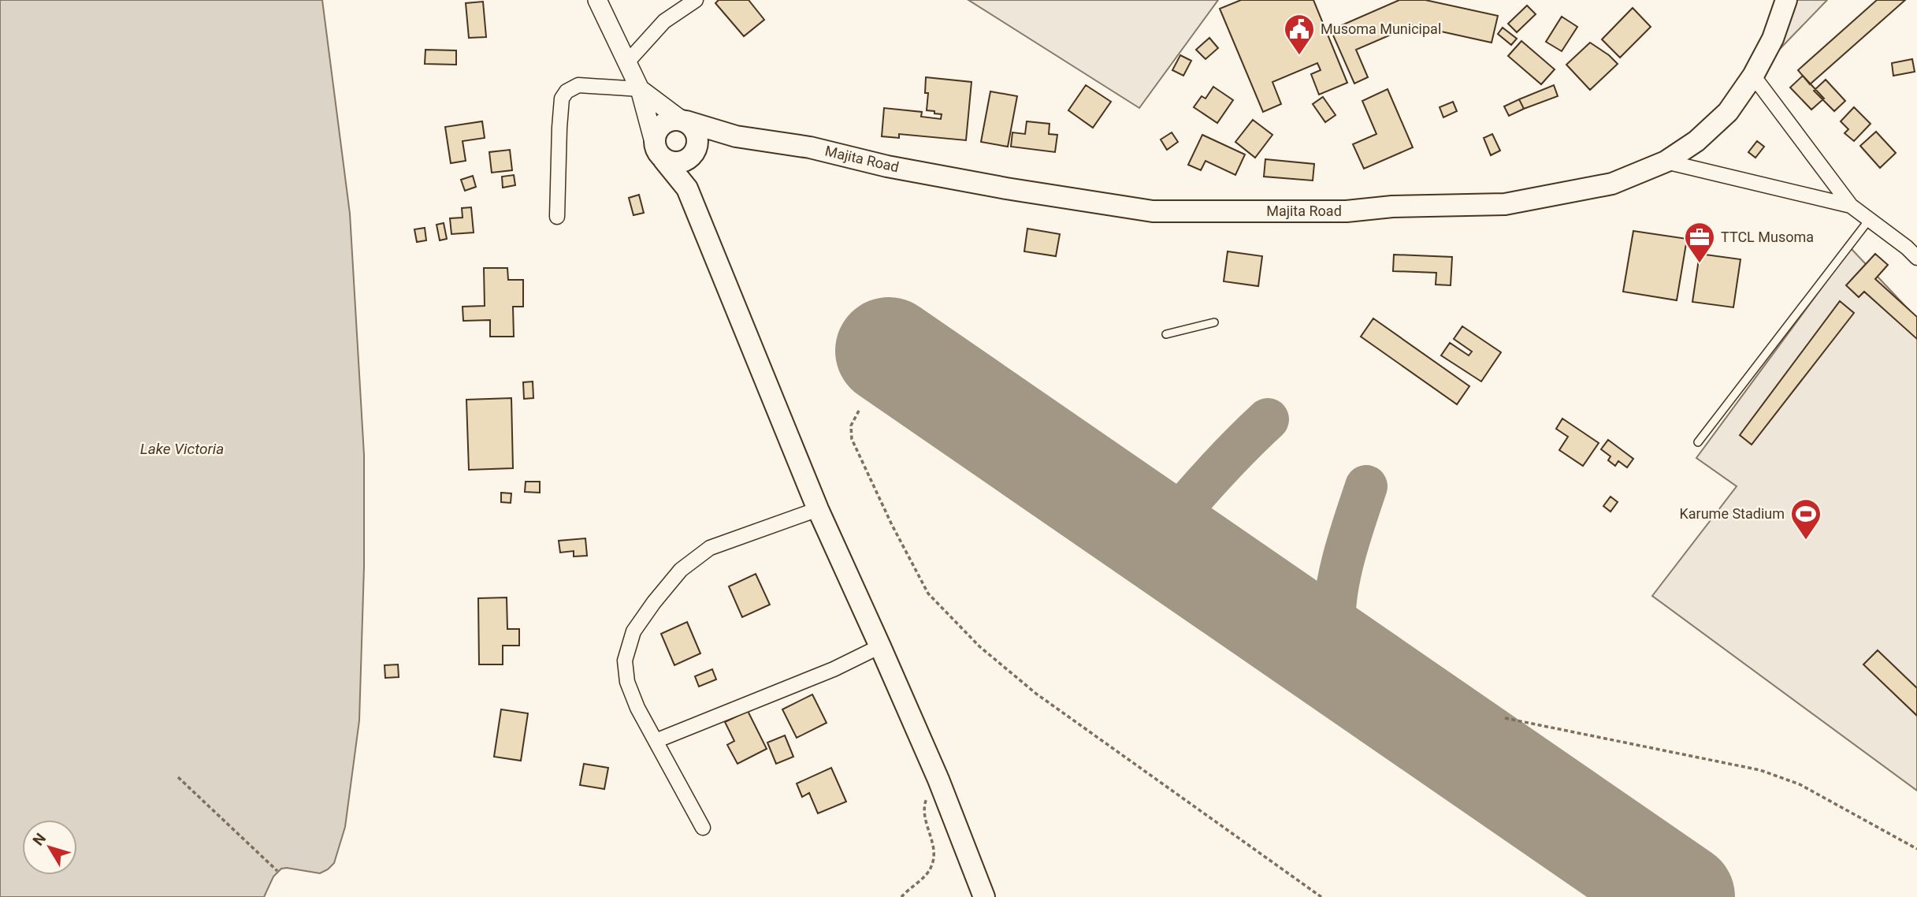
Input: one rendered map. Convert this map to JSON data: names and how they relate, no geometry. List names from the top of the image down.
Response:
{
  "streets": {
    "main road": ["Majita Road"]
  },
  "water": ["Lake Victoria"],
  "places": {
    "public building": ["Musoma Municipal"],
    "office": ["TTCL Musoma"],
    "sports": ["Karume Stadium"]
  },
  "north": "top left"
}
